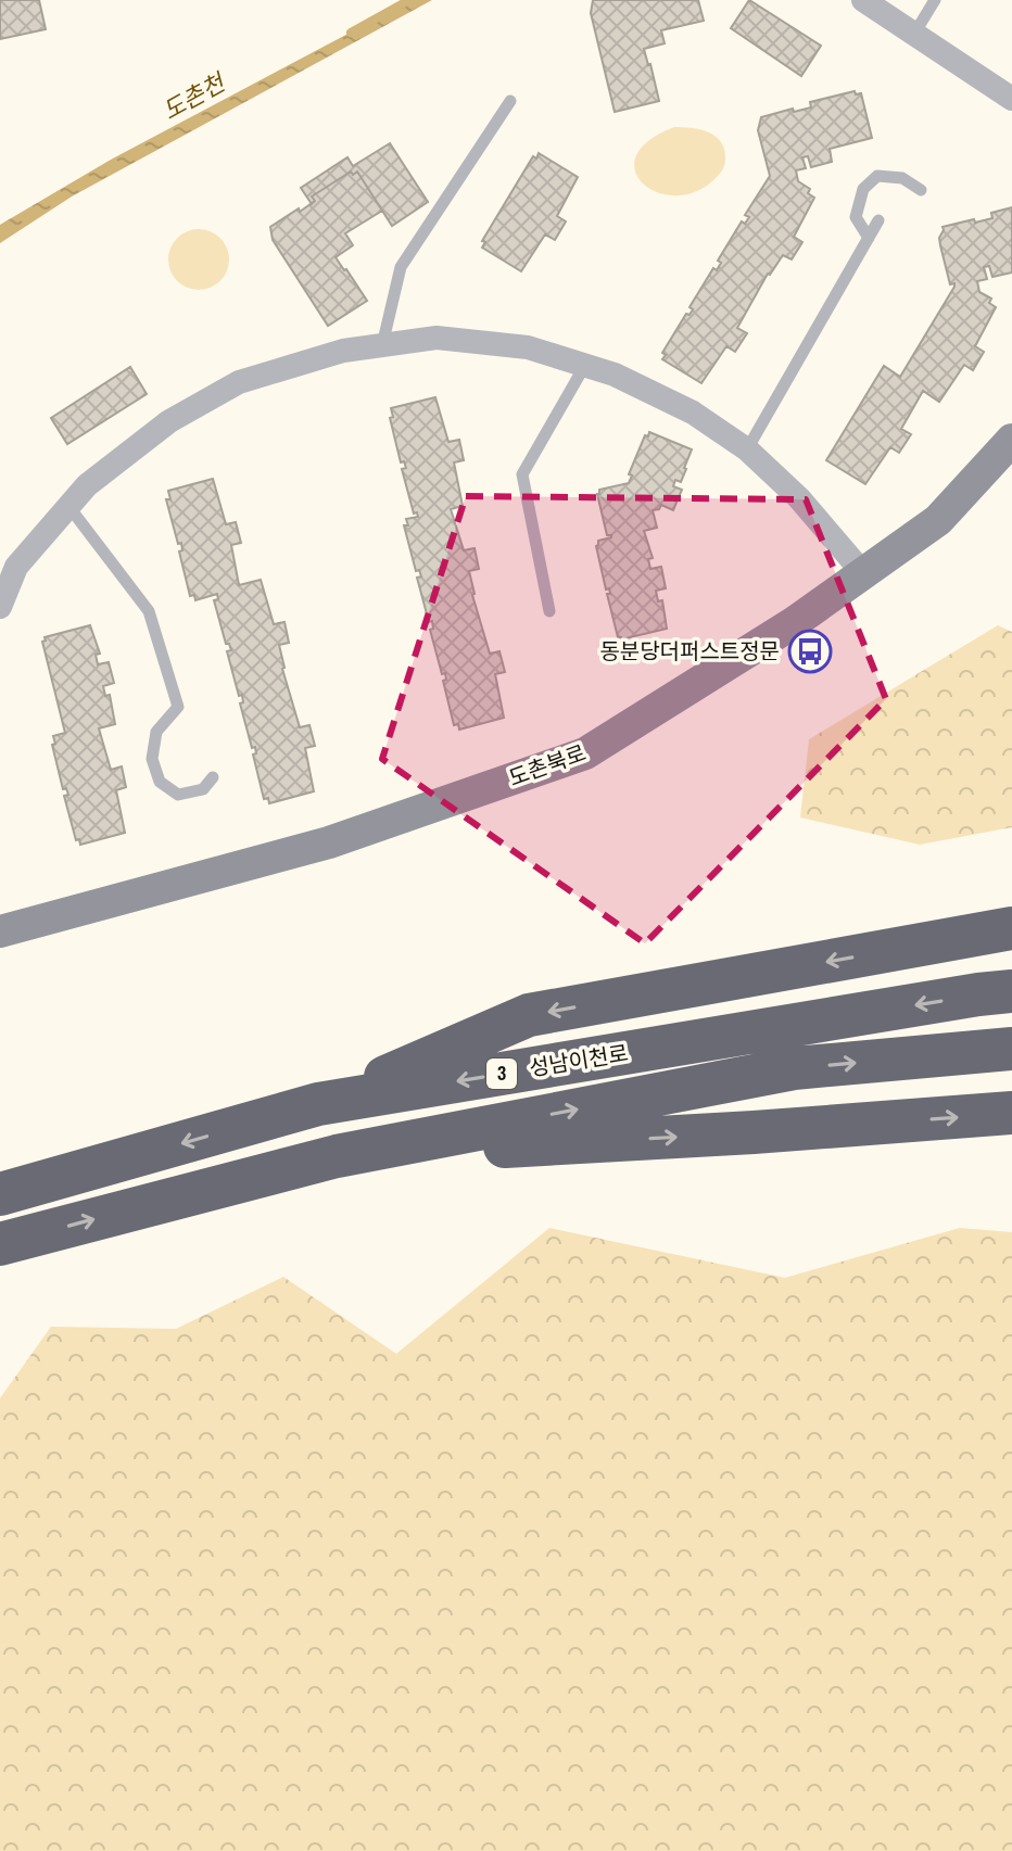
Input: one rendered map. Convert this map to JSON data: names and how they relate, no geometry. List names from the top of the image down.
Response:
{
  "streets": {
    "highway": ["성남이천로", "3"],
    "street": ["도촌북로"]
  },
  "water": ["도촌천"],
  "places": {
    "bus stop": ["동분당더퍼스트정문"]
  }
}
